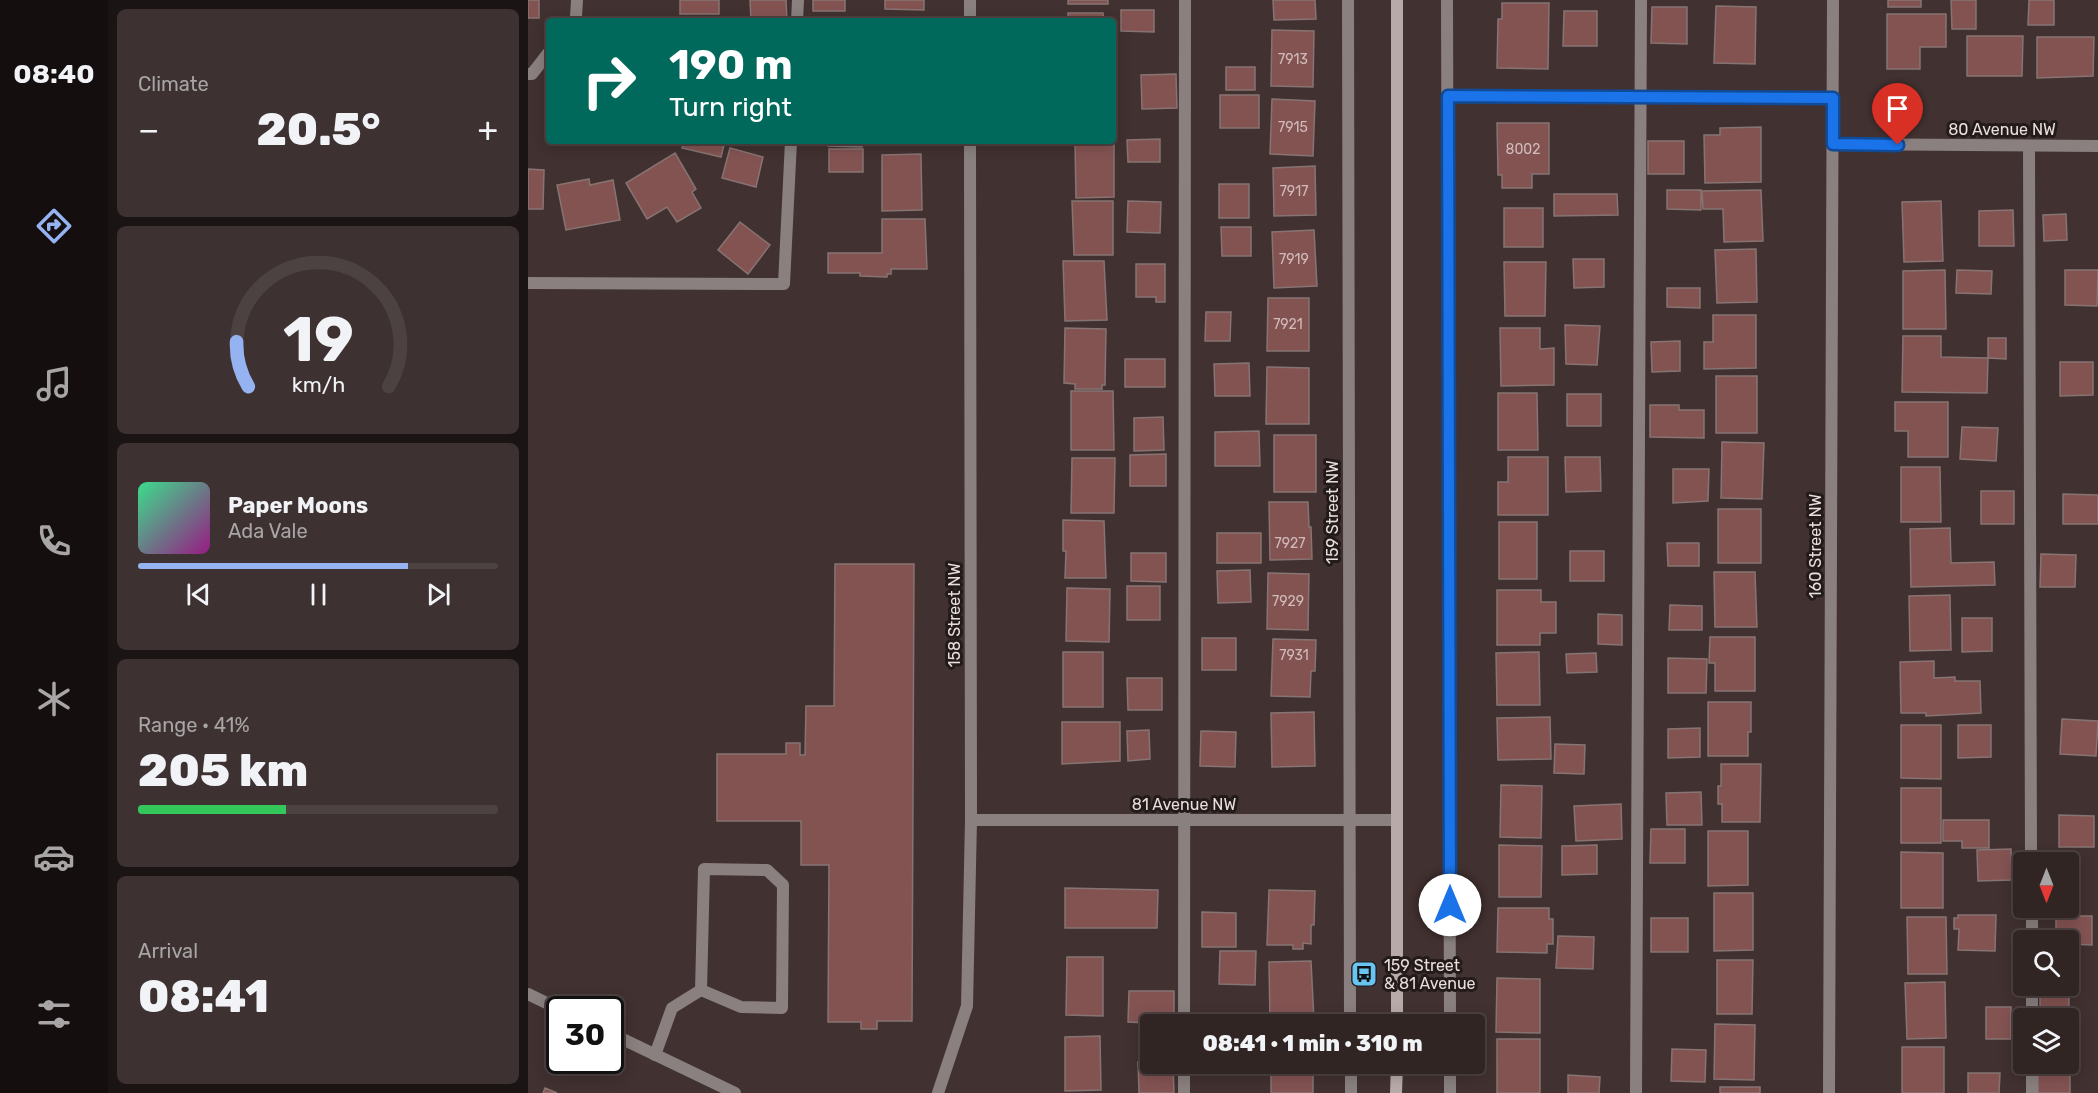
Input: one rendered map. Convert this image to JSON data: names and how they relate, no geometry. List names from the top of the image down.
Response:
{
  "streets": {
    "street": [
      "80 Avenue NW",
      "159 Street NW",
      "160 Street NW",
      "158 Street NW",
      "81 Avenue NW"
    ]
  },
  "crossings": [
    ["80 Avenue NW", "160 Street NW"],
    ["159 Street NW", "81 Avenue NW"],
    ["158 Street NW", "81 Avenue NW"]
  ],
  "places": {
    "bus stop": ["159 Street & 81 Avenue"]
  },
  "house_numbers": [
    "7913",
    "7915",
    "8002",
    "7917",
    "7919",
    "7921",
    "7927",
    "7929",
    "7931"
  ],
  "north": "bottom",
  "page": {
    "tabs": "08:40",
    "tile": [
      "Climate",
      ["Range · 41%", "205 km"],
      ["Arrival", "08:41"]
    ],
    "turn": ["190 m", "Turn right"],
    "heat": ["−", "20.5°", "+"],
    "song": ["Paper Moons", "Ada Vale"],
    "limit": "30",
    "trip": "08:41 · 1 min · 310 m",
    "gauge": ["19", "km/h"]
  }
}
